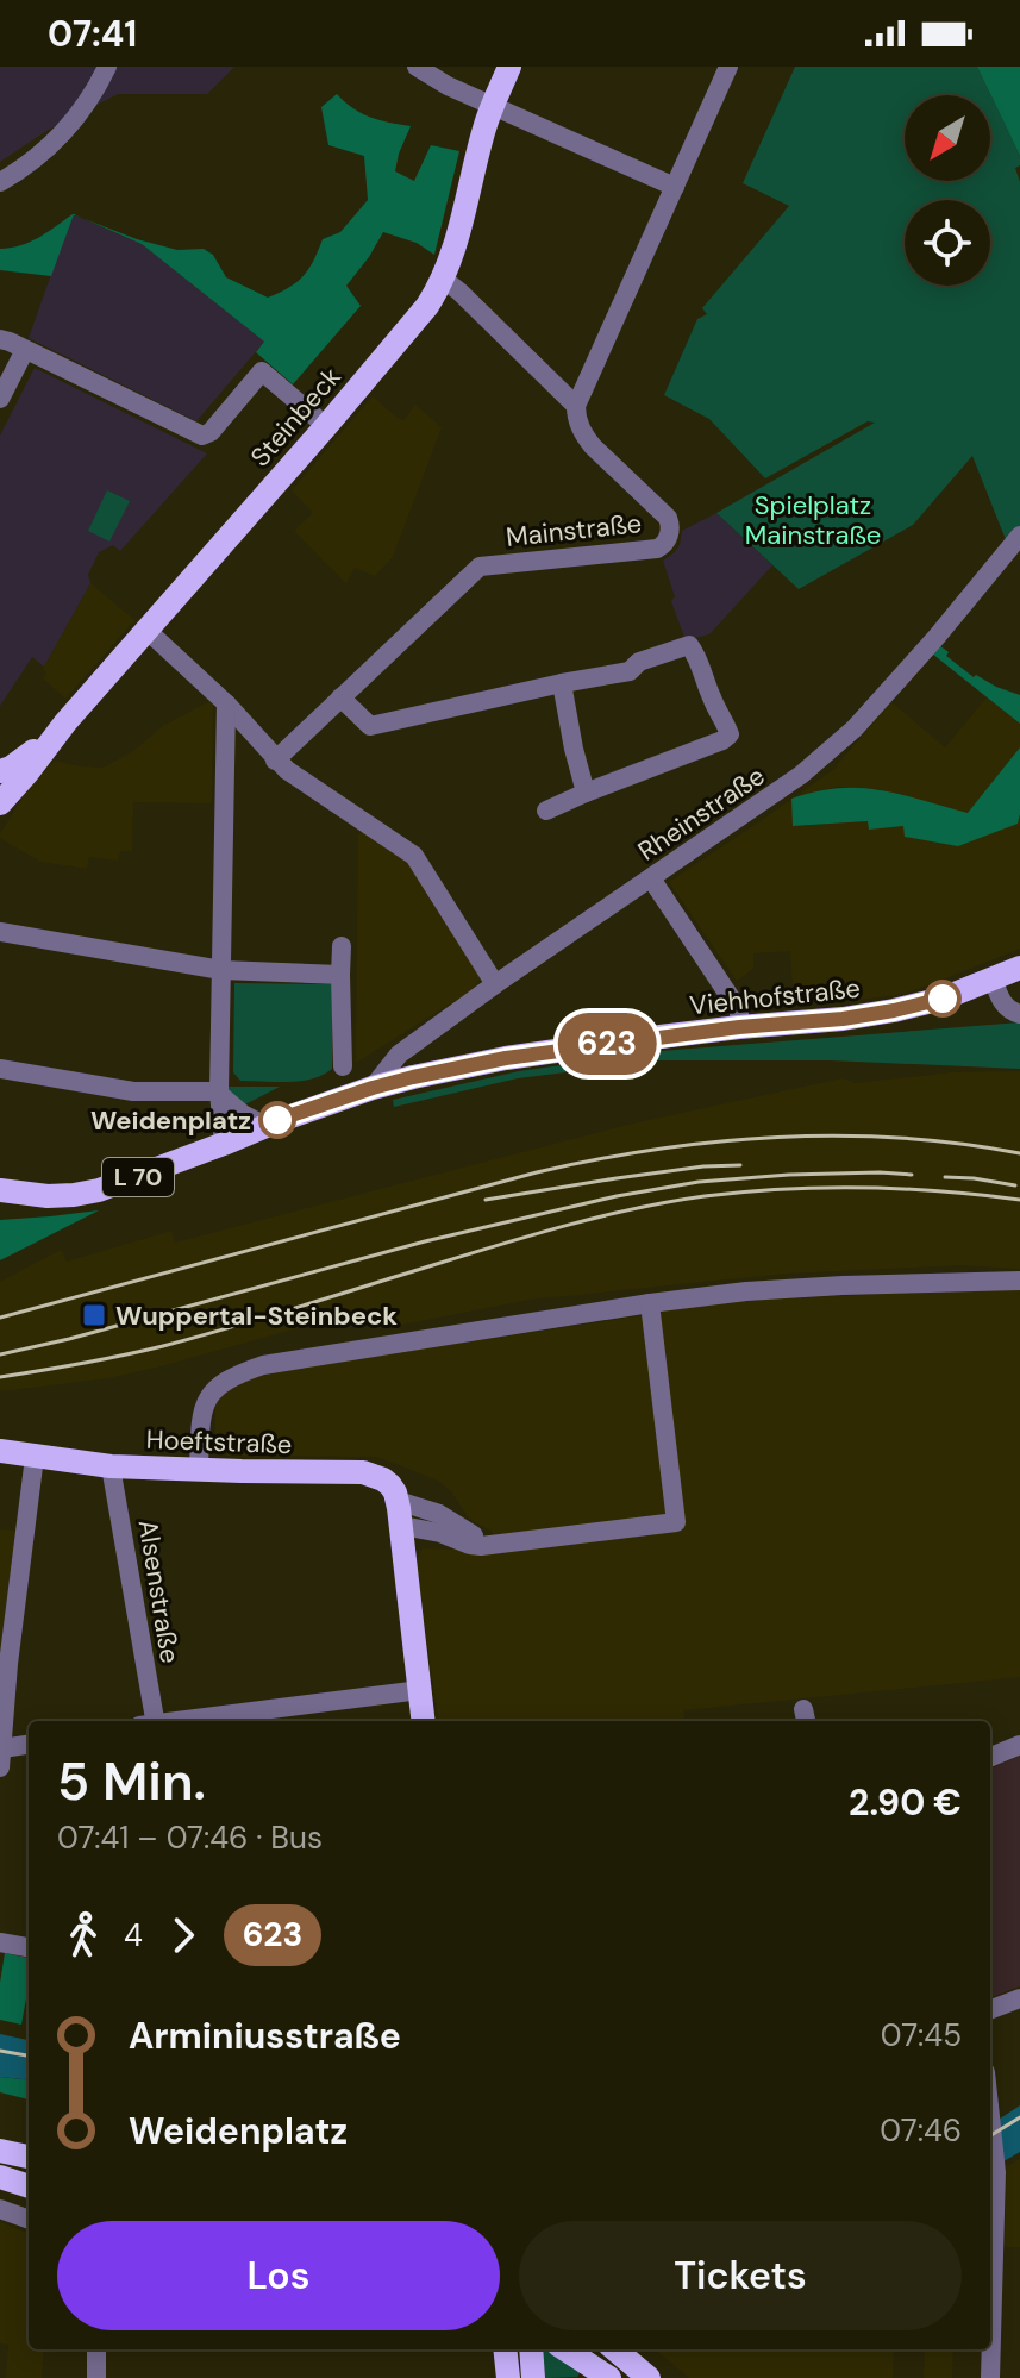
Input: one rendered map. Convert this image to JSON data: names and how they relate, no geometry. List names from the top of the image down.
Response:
{
  "streets": {
    "main road": [
      "Steinbeck",
      "Viehhofstraße",
      "L 70",
      "Hoeftstraße"
    ],
    "street": ["Mainstraße", "Rheinstraße", "Alsenstraße"]
  },
  "crossings": [
    ["Rheinstraße", "Viehhofstraße"],
    ["Viehhofstraße", "L 70"],
    ["Hoeftstraße", "Alsenstraße"]
  ],
  "parks": ["Spielplatz Mainstraße"],
  "places": {
    "other": ["Weidenplatz"],
    "transit": ["Wuppertal-Steinbeck"]
  },
  "lines": ["bus line 623"],
  "north": "bottom left",
  "page": {
    "status": "07:41",
    "on_map": "623",
    "heading": ["5 Min.", "07:41 – 07:46 · Bus", "2.90 €"],
    "legs": ["4", "623"],
    "list": [
      {
        "name": "Arminiusstraße",
        "value": "07:45"
      },
      {
        "name": "Weidenplatz",
        "value": "07:46"
      }
    ],
    "buttons": ["Los", "Tickets"]
  }
}
